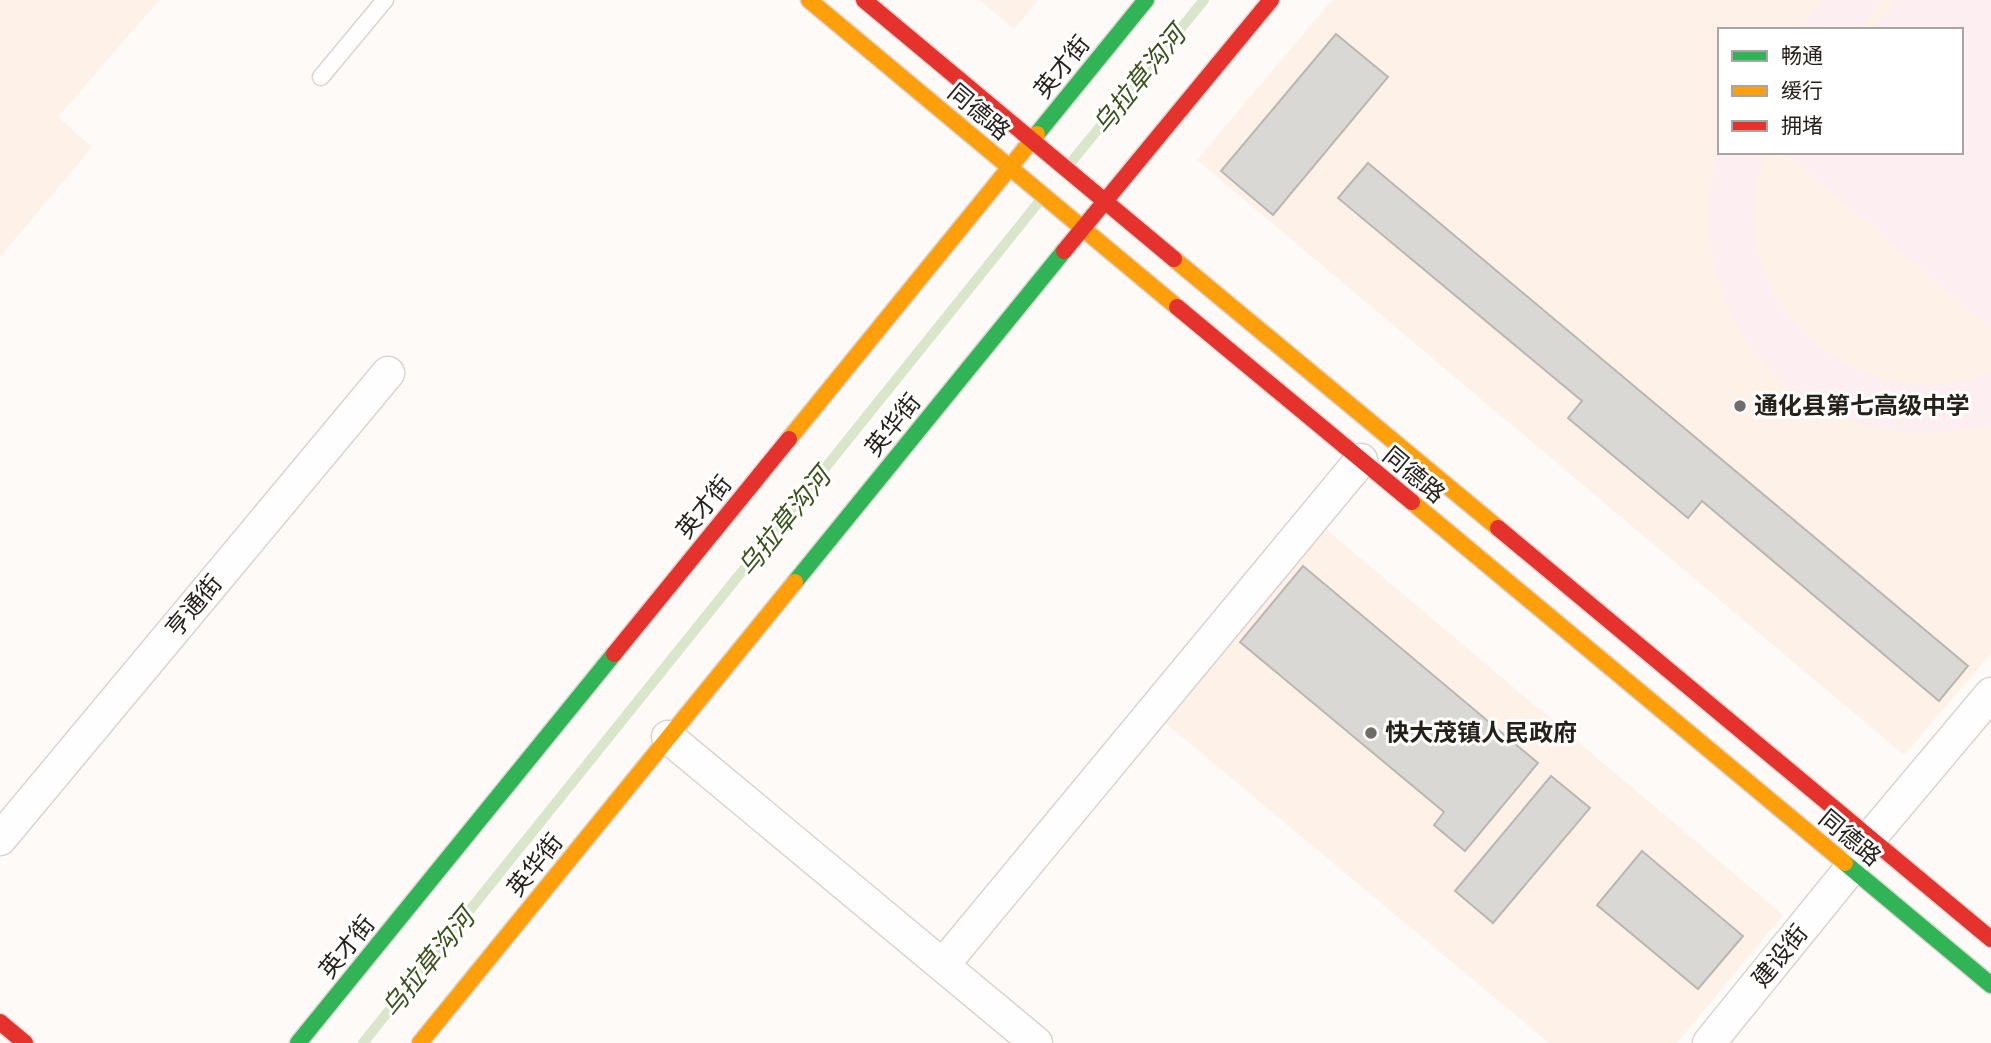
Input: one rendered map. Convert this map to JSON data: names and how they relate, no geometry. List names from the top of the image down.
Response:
{
  "streets": {
    "main road": ["英才街", "同德路", "英华街"],
    "street": ["亨通街", "建设街"]
  },
  "crossings": [
    ["英才街", "同德路"],
    ["同德路", "英华街"],
    ["同德路", "建设街"]
  ],
  "water": ["乌拉草沟河"],
  "places": ["通化县第七高级中学", "快大茂镇人民政府"],
  "legend": ["畅通", "缓行", "拥堵"]
}
